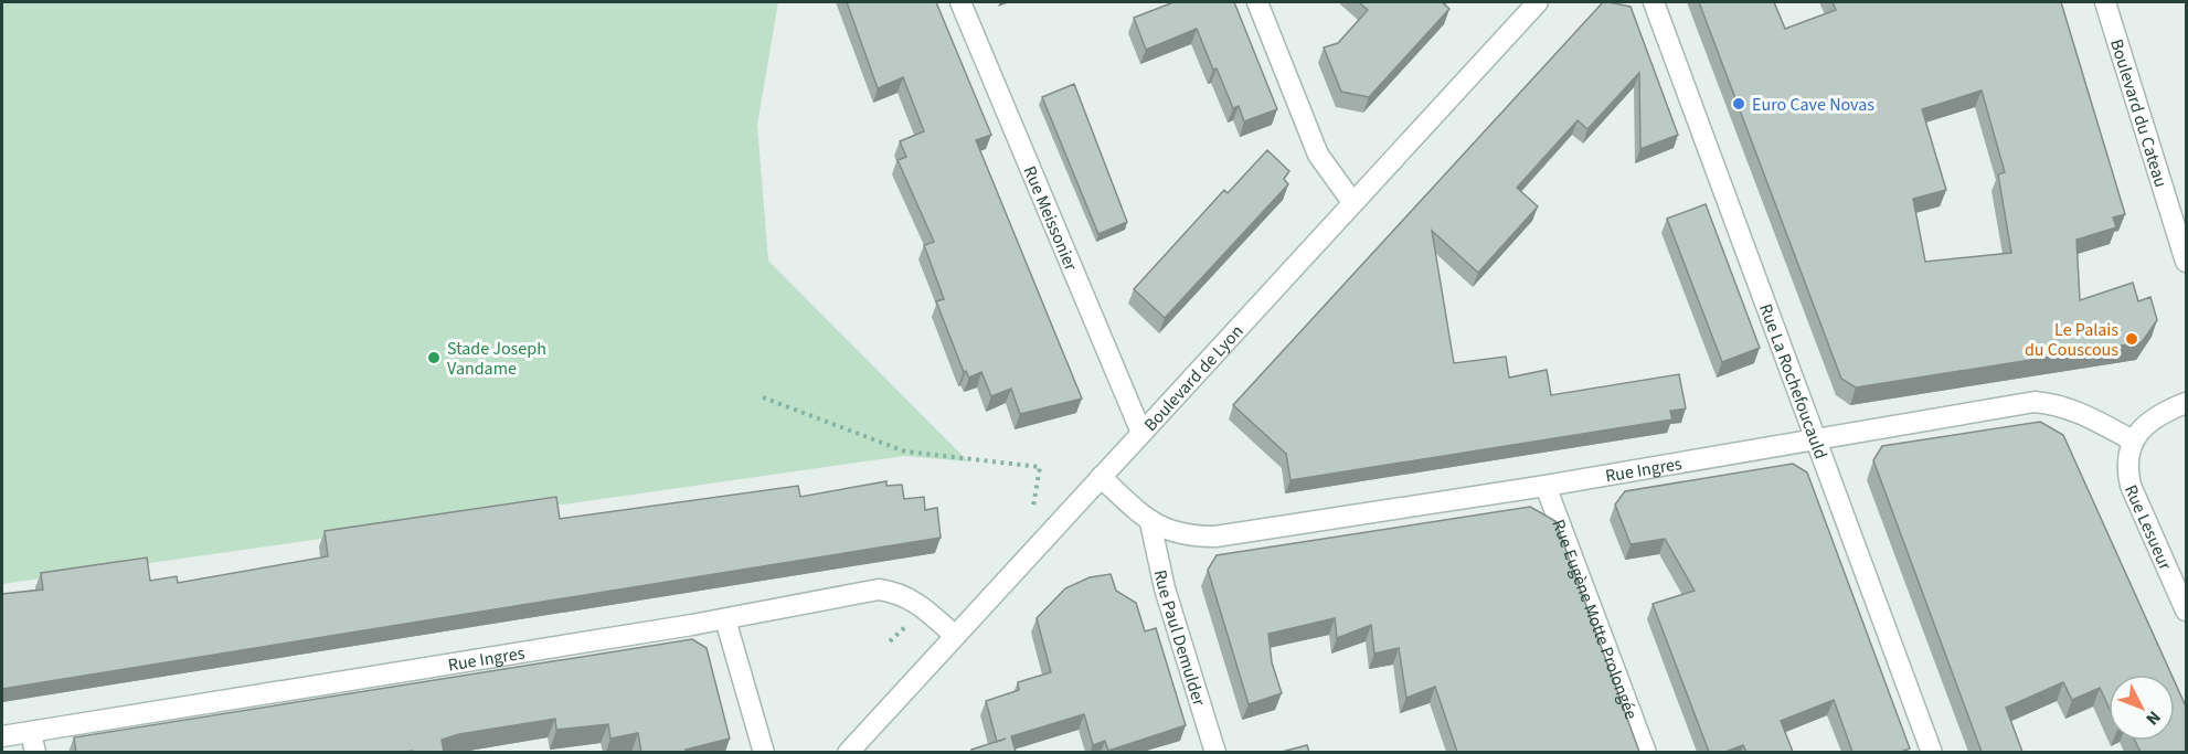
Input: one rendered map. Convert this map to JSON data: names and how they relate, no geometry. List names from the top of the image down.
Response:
{
  "streets": {
    "street": [
      "Boulevard du Cateau",
      "Rue Meissonier",
      "Boulevard de Lyon",
      "Rue La Rochefoucauld",
      "Rue Ingres",
      "Rue Lesueur",
      "Rue Eugène Motte Prolongée",
      "Rue Paul Demulder"
    ]
  },
  "crossings": [
    ["Rue Meissonier", "Boulevard de Lyon"],
    ["Boulevard de Lyon", "Rue Ingres"],
    ["Rue La Rochefoucauld", "Rue Ingres"],
    ["Rue Ingres", "Rue Lesueur"],
    ["Rue Ingres", "Rue Eugène Motte Prolongée"],
    ["Rue Ingres", "Rue Paul Demulder"]
  ],
  "places": ["Euro Cave Novas", "Le Palais du Couscous", "Stade Joseph Vandame"],
  "north": "bottom right"
}
